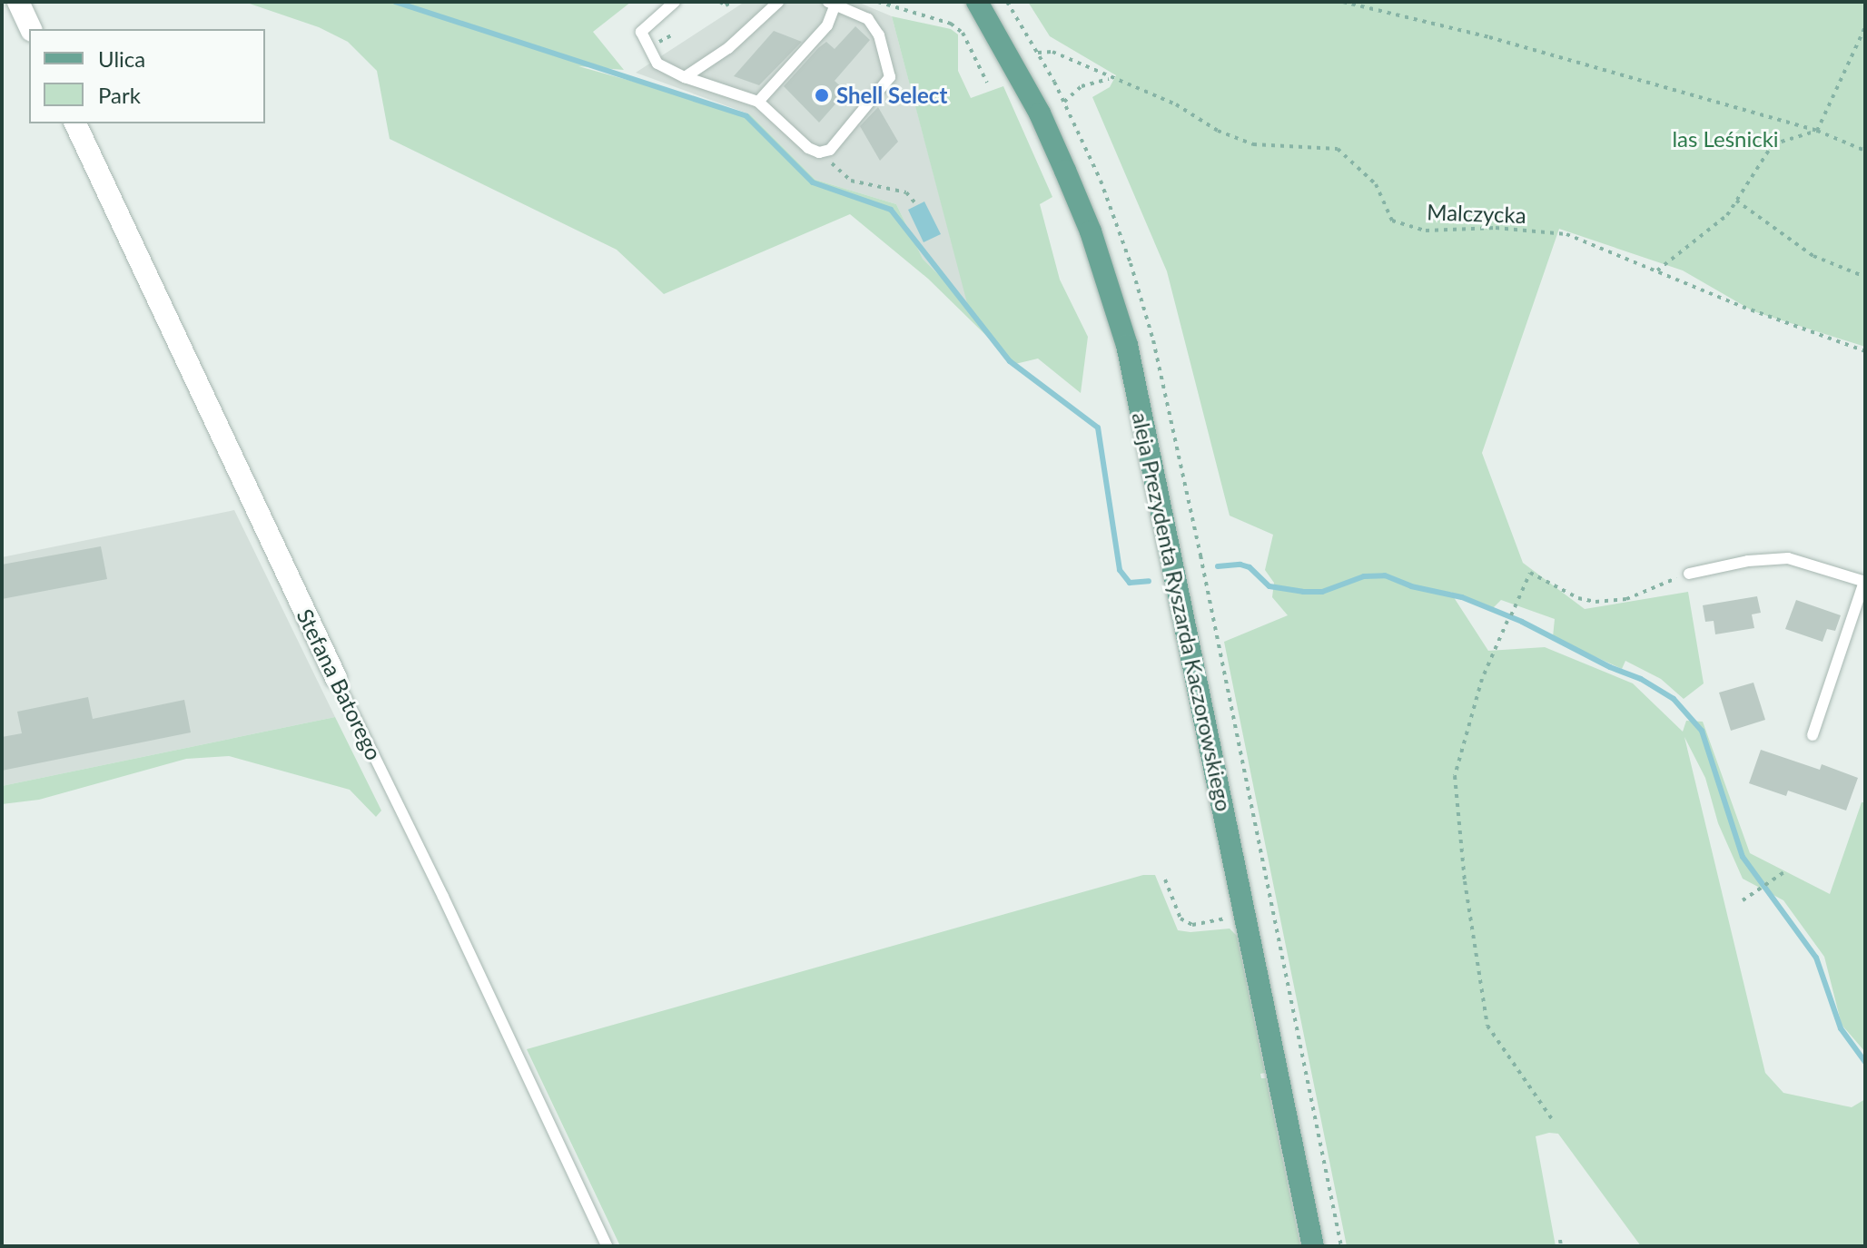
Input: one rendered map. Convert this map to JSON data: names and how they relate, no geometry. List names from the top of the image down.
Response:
{
  "streets": {
    "main road": ["aleja Prezydenta Ryszarda Kaczorowskiego"],
    "street": ["Stefana Batorego"],
    "path": ["Malczycka"]
  },
  "parks": ["las Leśnicki"],
  "places": ["Shell Select"],
  "legend": ["Ulica", "Park"]
}
